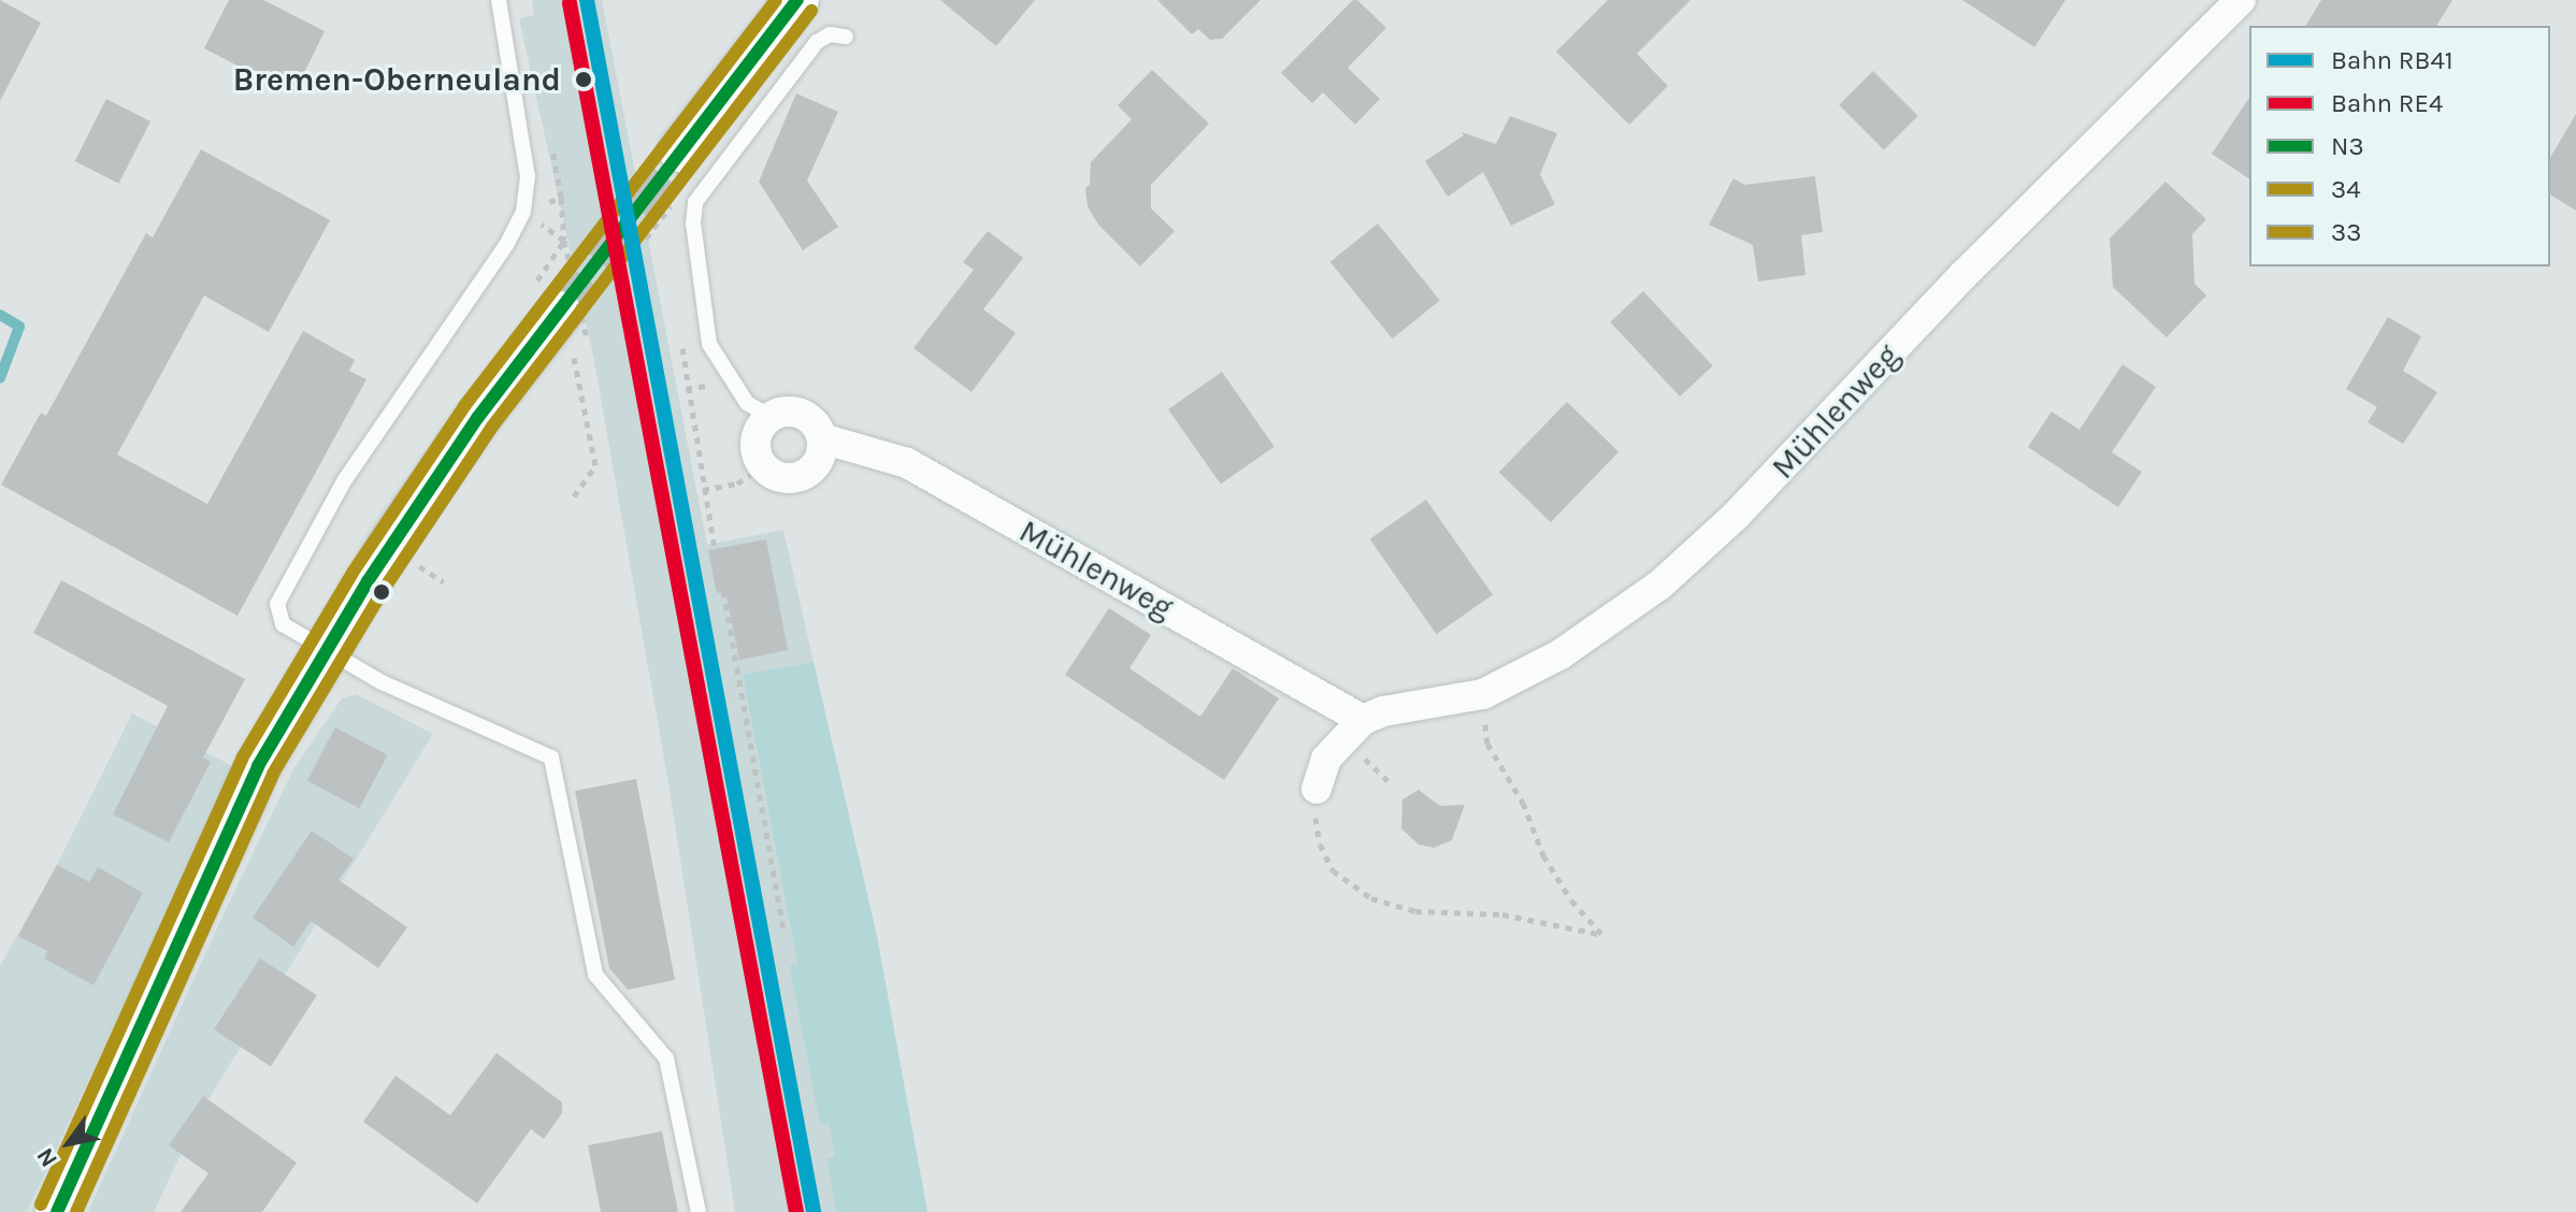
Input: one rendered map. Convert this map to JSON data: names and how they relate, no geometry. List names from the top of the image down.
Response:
{
  "streets": {
    "street": ["Mühlenweg"]
  },
  "places": ["Bremen-Oberneuland"],
  "lines": [
    "rail line RB41",
    "transit line N3",
    "transit line 33",
    "rail line RE4",
    "transit line 34"
  ],
  "legend": [
    "Bahn RB41",
    "Bahn RE4",
    "N3",
    "34",
    "33"
  ],
  "north": "bottom left"
}
